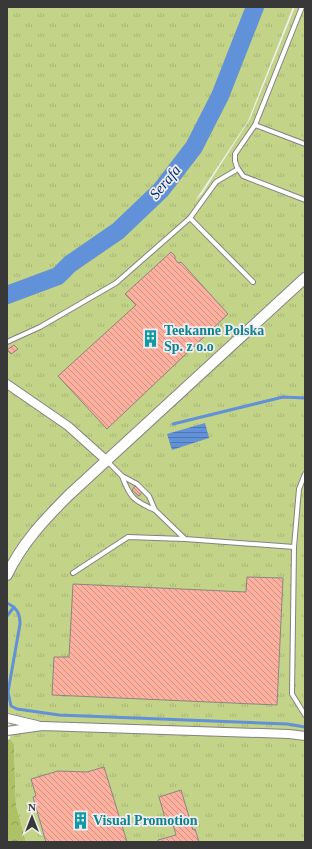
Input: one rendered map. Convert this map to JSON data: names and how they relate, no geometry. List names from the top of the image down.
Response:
{
  "water": ["Serafa"],
  "places": {
    "building": ["Teekanne Polska Sp. z o.o", "Visual Promotion"]
  },
  "north": "top"
}
